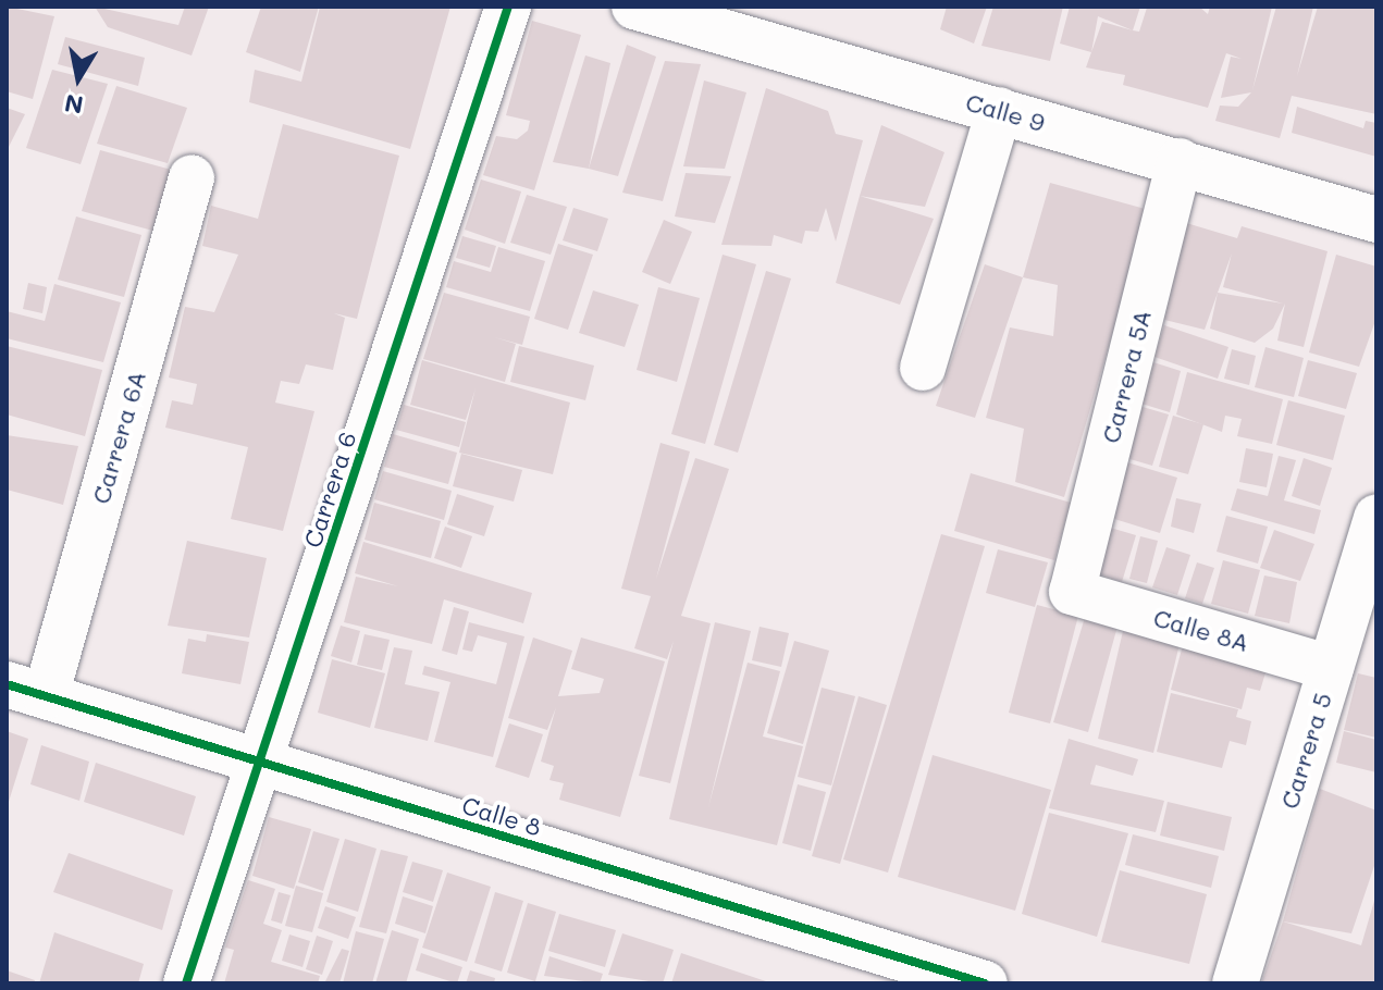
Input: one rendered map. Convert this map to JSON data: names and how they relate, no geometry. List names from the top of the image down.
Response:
{
  "streets": {
    "street": [
      "Calle 9",
      "Carrera 5A",
      "Carrera 6A",
      "Carrera 6",
      "Calle 8A",
      "Carrera 5",
      "Calle 8"
    ]
  },
  "crossings": [
    ["Calle 9", "Carrera 5A"],
    ["Carrera 5A", "Calle 8A"],
    ["Carrera 6A", "Calle 8"],
    ["Carrera 6", "Calle 8"],
    ["Calle 8A", "Carrera 5"]
  ],
  "north": "bottom"
}
